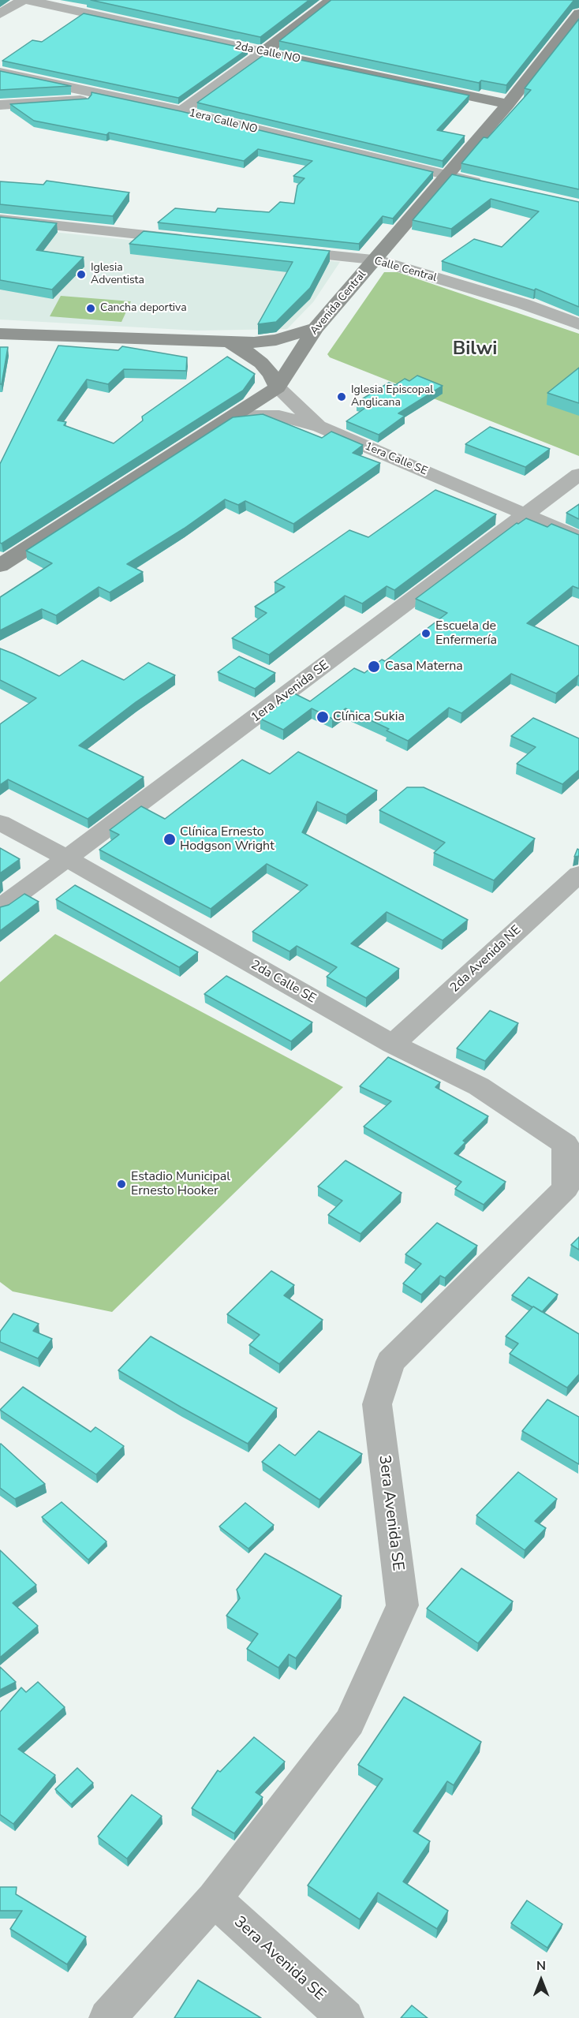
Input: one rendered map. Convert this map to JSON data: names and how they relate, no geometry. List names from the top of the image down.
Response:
{
  "streets": {
    "street": [
      "2da Calle NO",
      "1era Calle NO",
      "Calle Central",
      "Avenida Central",
      "1era Calle SE",
      "1era Avenida SE",
      "2da Avenida NE",
      "2da Calle SE",
      "3era Avenida SE"
    ]
  },
  "crossings": [
    ["2da Calle NO", "Avenida Central"],
    ["1era Calle NO", "Avenida Central"],
    ["Calle Central", "Avenida Central"],
    ["Avenida Central", "1era Calle SE"],
    ["1era Calle SE", "1era Avenida SE"],
    ["1era Avenida SE", "2da Calle SE"],
    ["2da Avenida NE", "2da Calle SE"],
    ["2da Calle SE", "3era Avenida SE"]
  ],
  "districts": ["Bilwi"],
  "places": [
    "Iglesia Adventista",
    "Cancha deportiva",
    "Iglesia Episcopal Anglicana",
    "Escuela de Enfermería",
    "Casa Materna",
    "Clínica Sukia",
    "Clínica Ernesto Hodgson Wright",
    "Estadio Municipal Ernesto Hooker"
  ],
  "north": "top"
}
